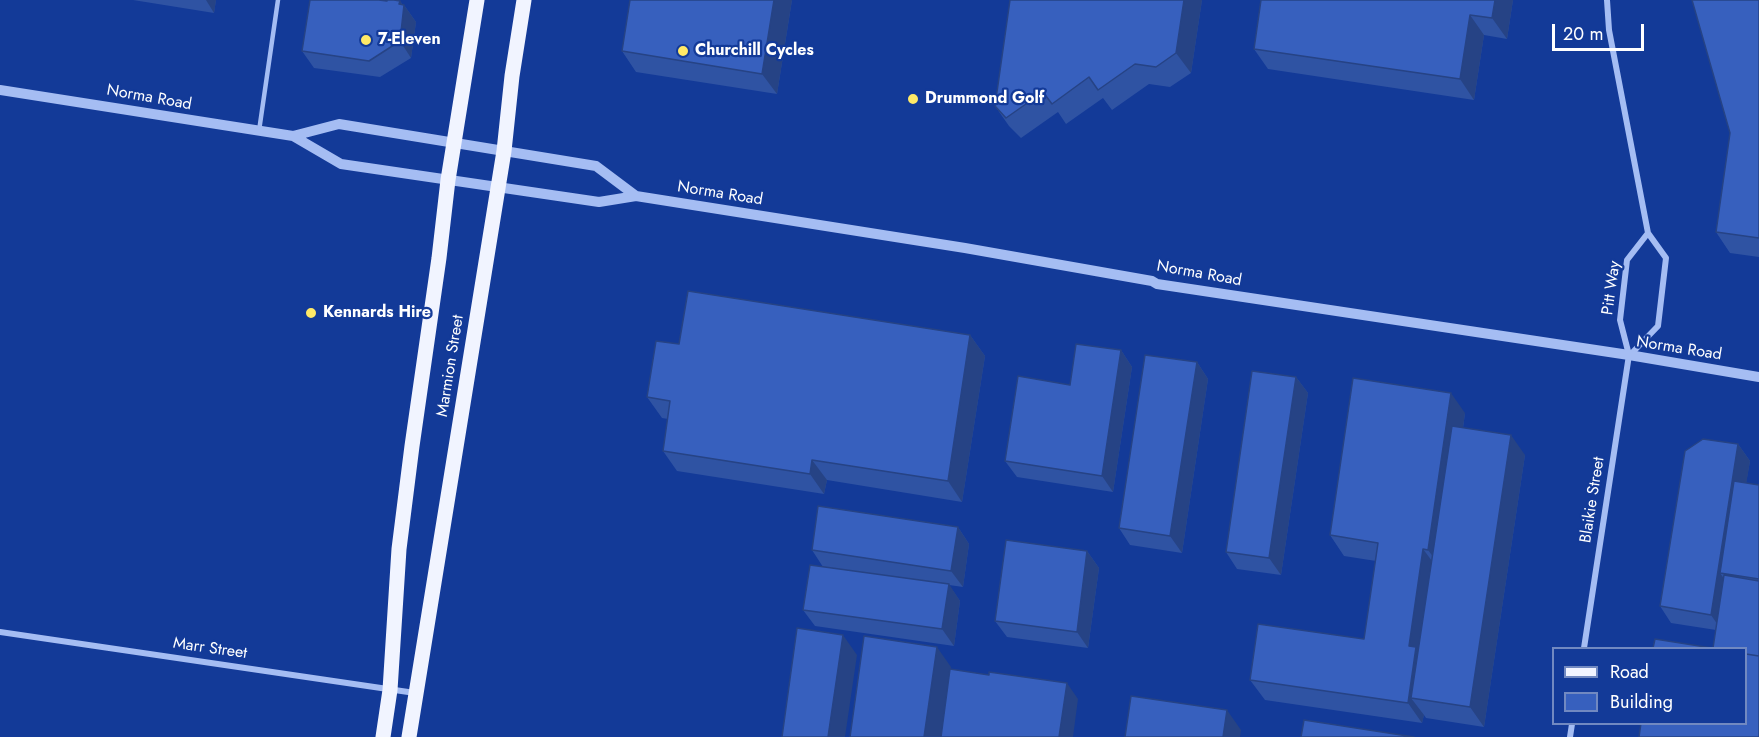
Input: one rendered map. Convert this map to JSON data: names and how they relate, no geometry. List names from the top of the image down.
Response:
{
  "streets": {
    "main road": ["Marmion Street"],
    "street": [
      "Norma Road",
      "Pitt Way",
      "Blaikie Street",
      "Marr Street"
    ]
  },
  "crossings": [
    ["Norma Road", "Pitt Way"],
    ["Norma Road", "Marmion Street"],
    ["Norma Road", "Blaikie Street"],
    ["Pitt Way", "Blaikie Street"],
    ["Marmion Street", "Marr Street"]
  ],
  "places": [
    "7-Eleven",
    "Churchill Cycles",
    "Drummond Golf",
    "Kennards Hire"
  ],
  "legend": ["Road", "Building"],
  "scale_bar": "20 m"
}
